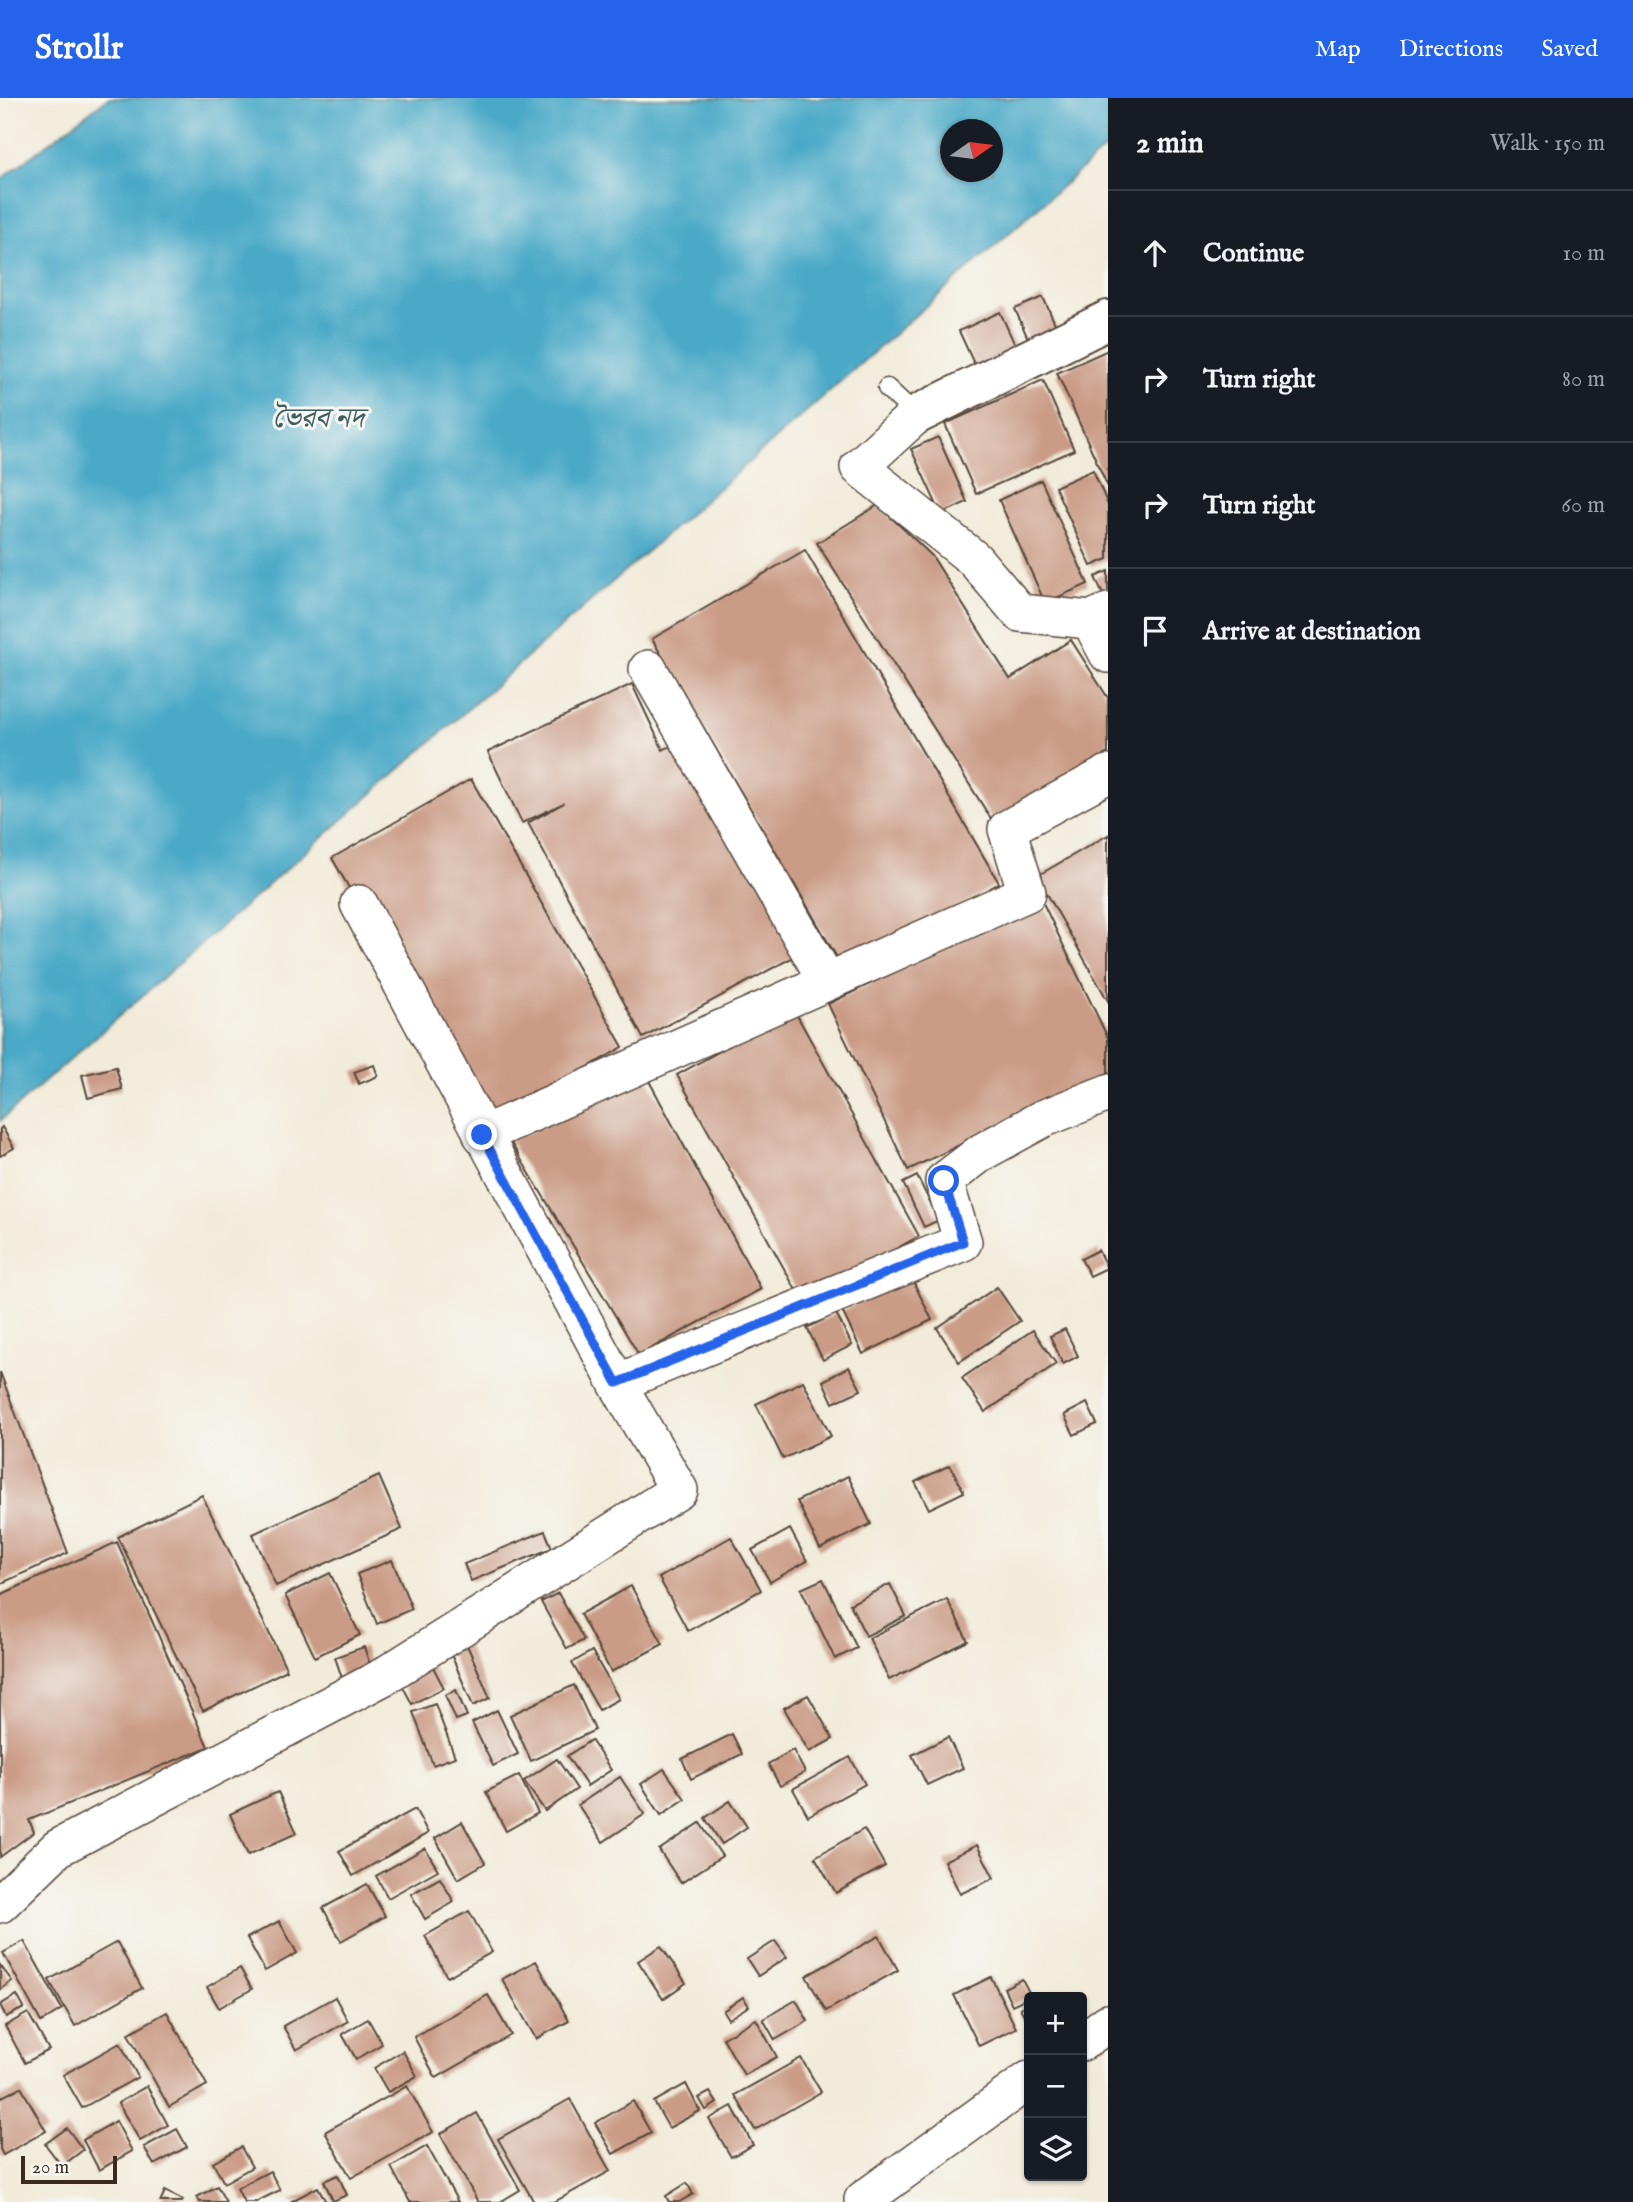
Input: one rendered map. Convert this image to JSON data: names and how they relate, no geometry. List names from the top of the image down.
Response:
{
  "water": ["ভৈরব নদ"],
  "scale_bar": "20 m",
  "north": "right",
  "page": {
    "header": "Strollr",
    "nav": ["Map", "Directions", "Saved"],
    "heading": ["2 min", "Walk · 150 m"],
    "list": [
      ["Continue", "10 m"],
      ["Turn right", "80 m"],
      ["Turn right", "60 m"],
      "Arrive at destination"
    ],
    "map_buttons": ["+", "−"],
    "scale": "20 m"
  }
}
